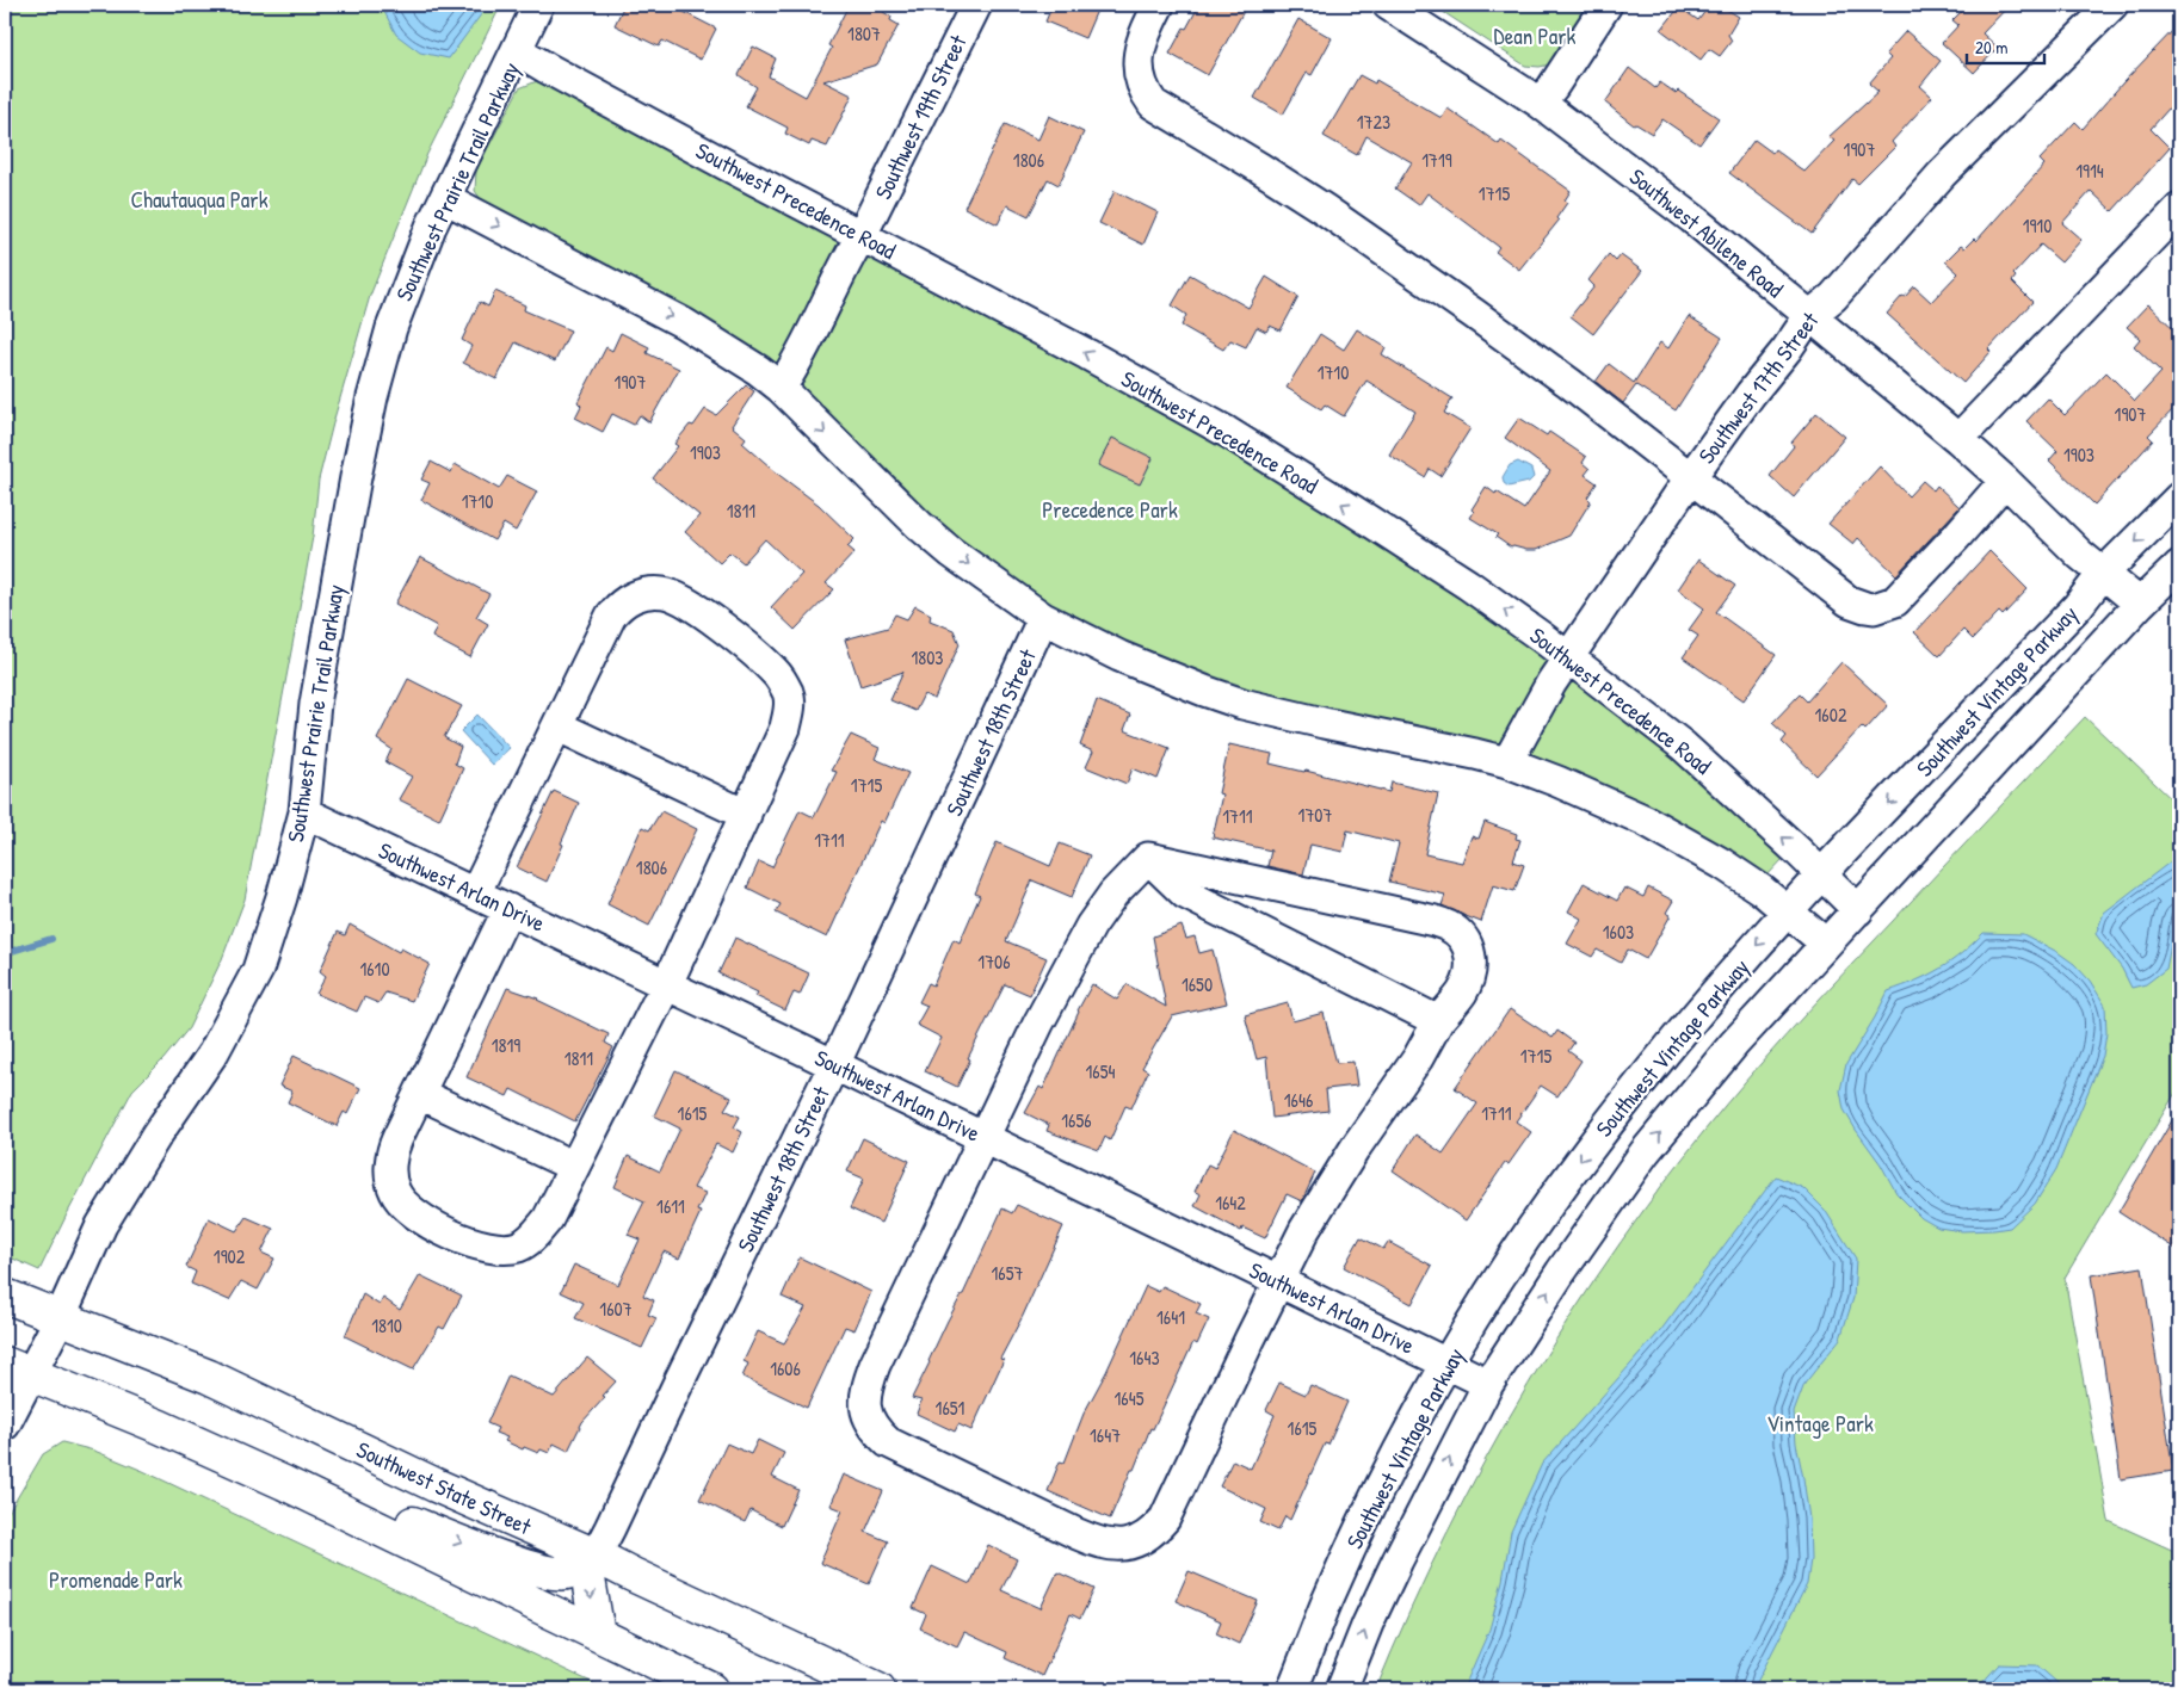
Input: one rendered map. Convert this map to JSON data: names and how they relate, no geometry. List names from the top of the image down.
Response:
{
  "streets": {
    "main road": ["Southwest State Street"],
    "street": [
      "Southwest 19th Street",
      "Southwest Prairie Trail Parkway",
      "Southwest Precedence Road",
      "Southwest Abilene Road",
      "Southwest 17th Street",
      "Southwest Vintage Parkway",
      "Southwest 18th Street",
      "Southwest Arlan Drive"
    ]
  },
  "crossings": [
    ["Southwest 19th Street", "Southwest Precedence Road"],
    ["Southwest Prairie Trail Parkway", "Southwest Precedence Road"],
    ["Southwest Prairie Trail Parkway", "Southwest Arlan Drive"],
    ["Southwest Prairie Trail Parkway", "Southwest State Street"],
    ["Southwest Precedence Road", "Southwest 17th Street"],
    ["Southwest Precedence Road", "Southwest Vintage Parkway"],
    ["Southwest Abilene Road", "Southwest 17th Street"],
    ["Southwest Abilene Road", "Southwest Vintage Parkway"],
    ["Southwest Vintage Parkway", "Southwest Arlan Drive"],
    ["Southwest 18th Street", "Southwest Arlan Drive"],
    ["Southwest 18th Street", "Southwest State Street"]
  ],
  "parks": [
    "Dean Park",
    "Chautauqua Park",
    "Precedence Park",
    "Vintage Park",
    "Promenade Park"
  ],
  "house_numbers": [
    "1807",
    "1723",
    "1907",
    "1806",
    "1719",
    "1914",
    "1715",
    "1910",
    "1710",
    "1907",
    "1907",
    "1903",
    "1903",
    "1710",
    "1811",
    "1803",
    "1602",
    "1715",
    "1707",
    "1711",
    "1711",
    "1806",
    "1603",
    "1706",
    "1610",
    "1650",
    "1819",
    "1715",
    "1811",
    "1654",
    "1646",
    "1615",
    "1711",
    "1656",
    "1642",
    "1611",
    "1902",
    "1657",
    "1607",
    "1641",
    "1810",
    "1643",
    "1606",
    "1645",
    "1651",
    "1615",
    "1647"
  ],
  "scale_bar": "20 m"
}
